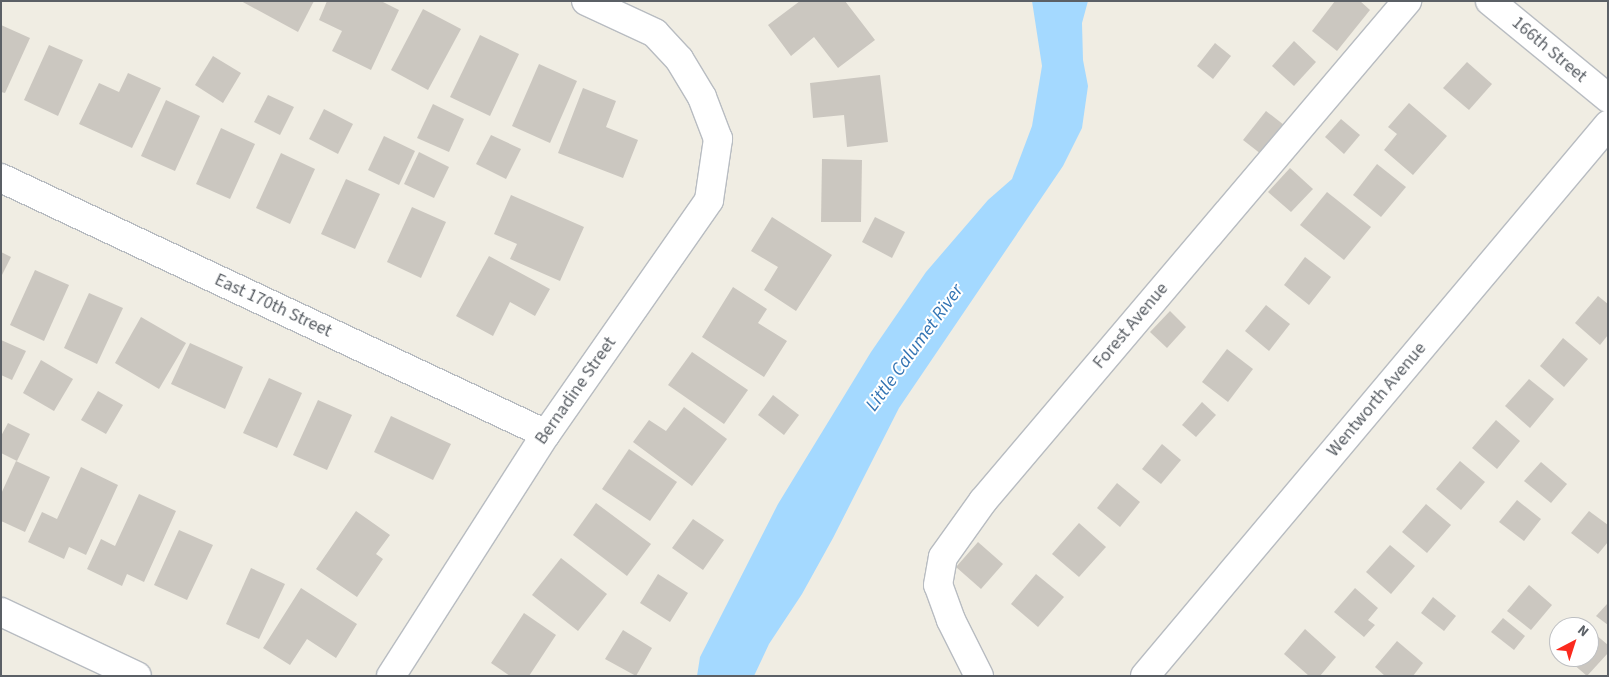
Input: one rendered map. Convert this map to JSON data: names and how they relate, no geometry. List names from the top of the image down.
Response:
{
  "streets": {
    "street": [
      "166th Street",
      "East 170th Street",
      "Forest Avenue",
      "Bernadine Street",
      "Wentworth Avenue"
    ]
  },
  "crossings": [
    ["East 170th Street", "Bernadine Street"]
  ],
  "water": ["Little Calumet River"],
  "north": "top right"
}
